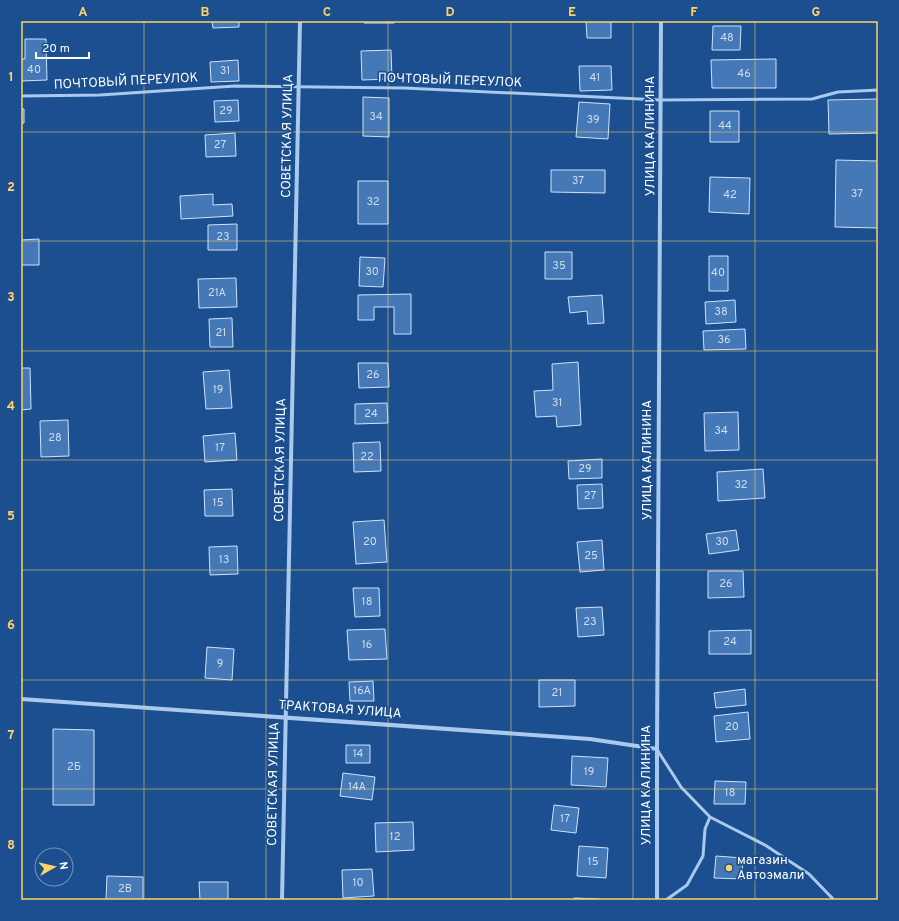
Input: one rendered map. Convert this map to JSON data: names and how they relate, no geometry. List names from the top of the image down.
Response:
{
  "streets": {
    "street": ["СОВЕТСКАЯ УЛИЦА", "УЛИЦА КАЛИНИНА", "ТРАКТОВАЯ УЛИЦА"],
    "lane": ["ПОЧТОВЫЙ ПЕРЕУЛОК"]
  },
  "crossings": [
    ["ПОЧТОВЫЙ ПЕРЕУЛОК", "СОВЕТСКАЯ УЛИЦА"],
    ["ПОЧТОВЫЙ ПЕРЕУЛОК", "УЛИЦА КАЛИНИНА"],
    ["СОВЕТСКАЯ УЛИЦА", "ТРАКТОВАЯ УЛИЦА"],
    ["УЛИЦА КАЛИНИНА", "ТРАКТОВАЯ УЛИЦА"]
  ],
  "places": ["магазин Автоэмали"],
  "house_numbers": [
    "48",
    "40",
    "31",
    "46",
    "41",
    "29",
    "34",
    "39",
    "44",
    "27",
    "37",
    "37",
    "42",
    "32",
    "23",
    "35",
    "30",
    "40",
    "21А",
    "38",
    "21",
    "36",
    "26",
    "19",
    "31",
    "24",
    "34",
    "28",
    "17",
    "22",
    "29",
    "32",
    "27",
    "15",
    "20",
    "30",
    "25",
    "13",
    "26",
    "18",
    "23",
    "24",
    "16",
    "9",
    "16А",
    "21",
    "20",
    "14",
    "2Б",
    "19",
    "14А",
    "18",
    "17",
    "12",
    "15",
    "10",
    "2В"
  ],
  "scale_bar": "20 m",
  "north": "right",
  "grid": {
    "columns": [
      "A",
      "B",
      "C",
      "D",
      "E",
      "F",
      "G"
    ],
    "rows": [
      "1",
      "2",
      "3",
      "4",
      "5",
      "6",
      "7",
      "8"
    ]
  }
}
